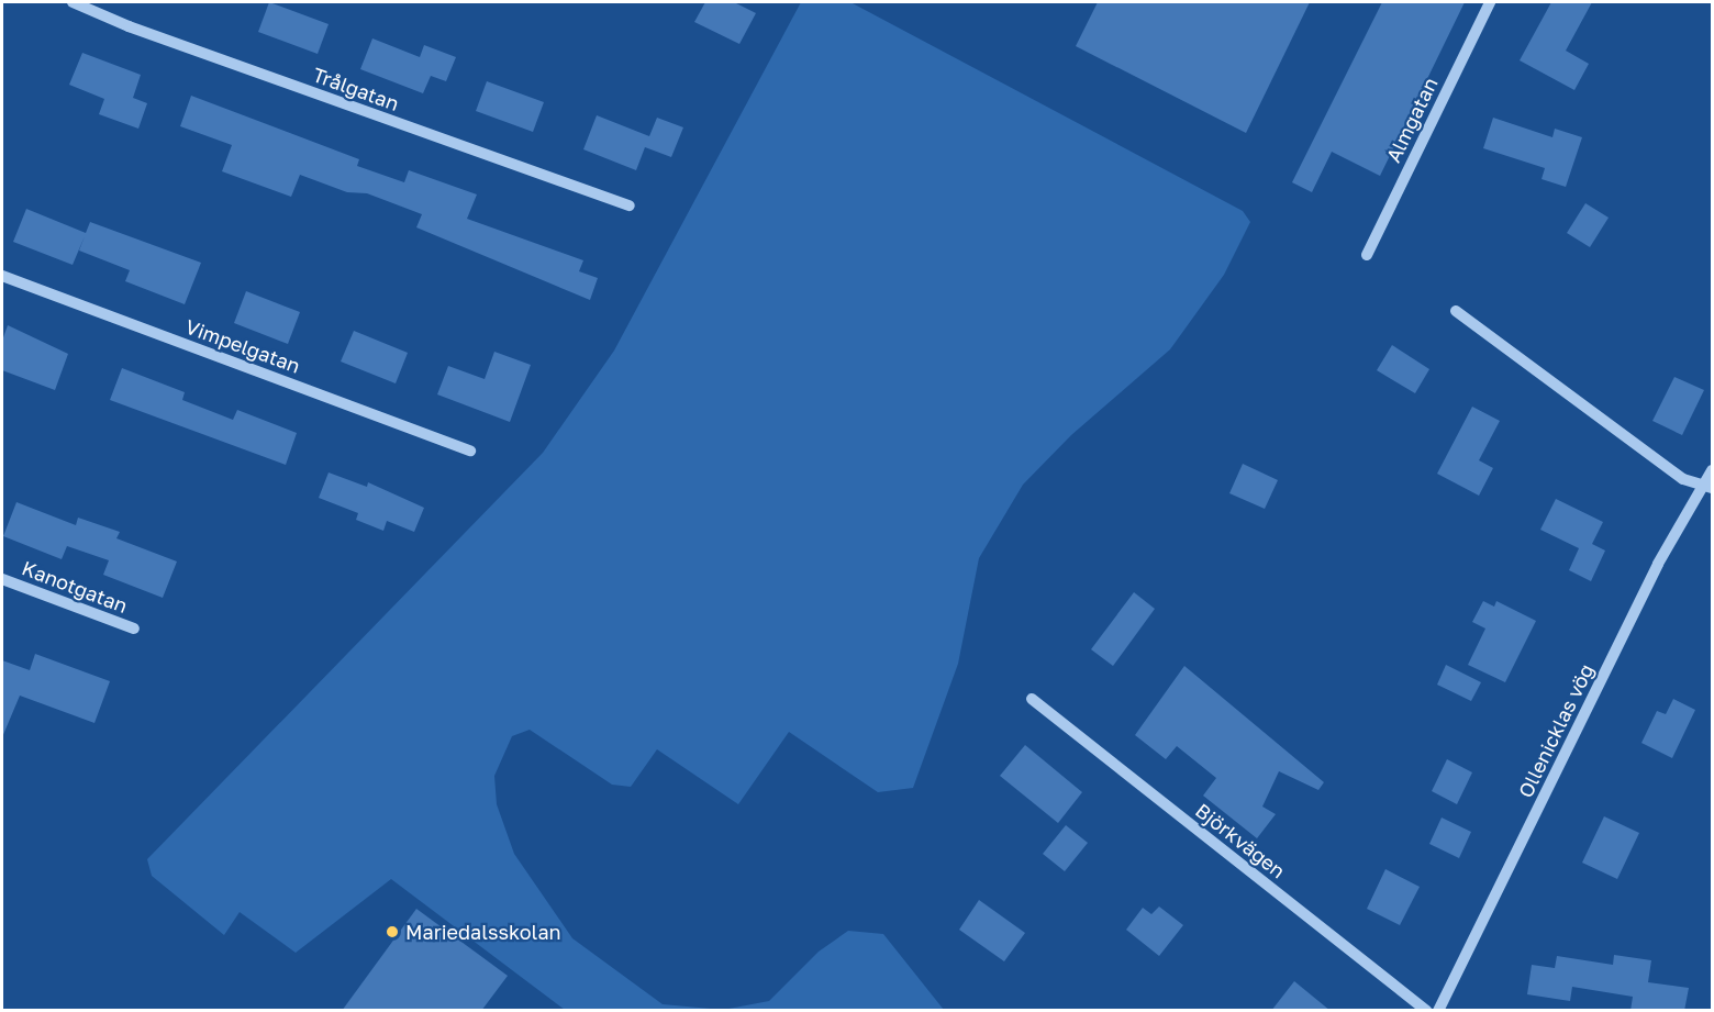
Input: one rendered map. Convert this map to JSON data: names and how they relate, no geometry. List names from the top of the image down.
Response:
{
  "streets": {
    "street": [
      "Trålgatan",
      "Almgatan",
      "Vimpelgatan",
      "Kanotgatan",
      "Ollenicklas vög",
      "Björkvägen"
    ]
  },
  "places": ["Mariedalsskolan"]
}
